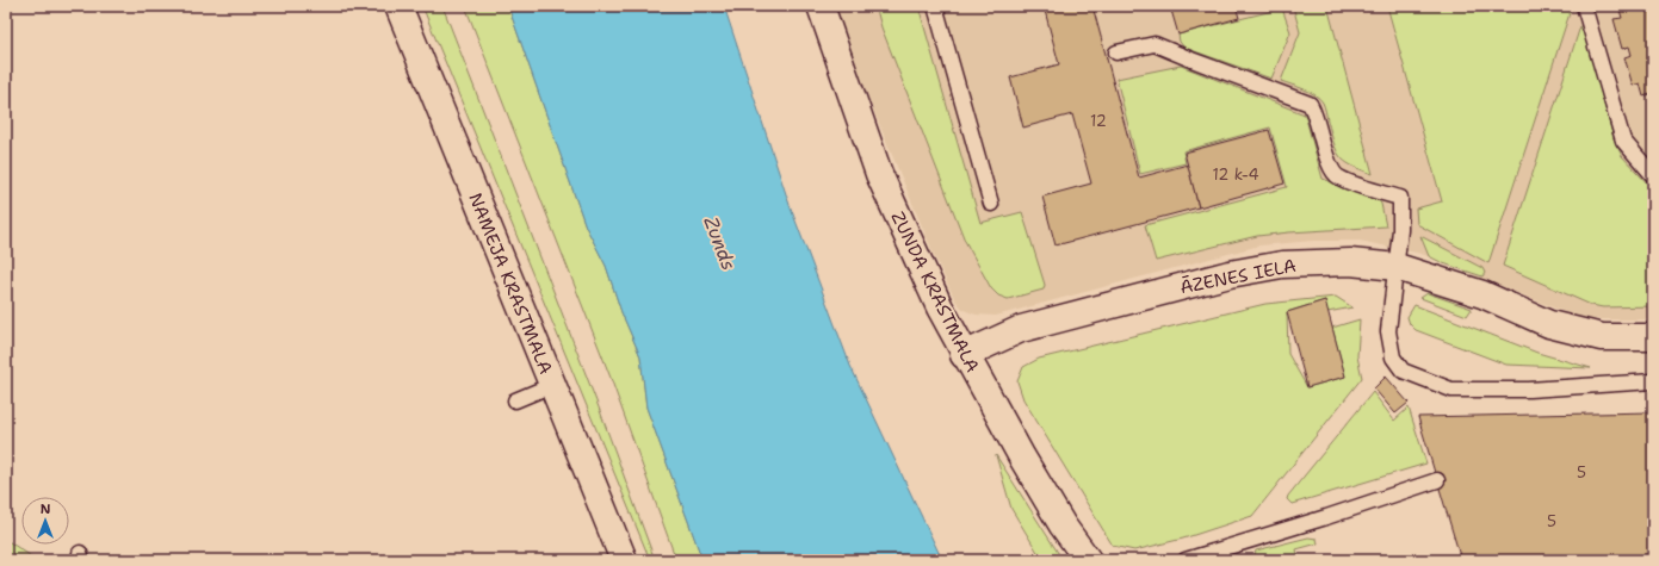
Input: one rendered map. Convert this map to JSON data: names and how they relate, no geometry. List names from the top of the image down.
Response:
{
  "streets": {
    "street": ["ĀZENES IELA", "NAMEJA KRASTMALA", "ZUNDA KRASTMALA"]
  },
  "crossings": [
    ["ĀZENES IELA", "ZUNDA KRASTMALA"]
  ],
  "water": ["Zunds"],
  "house_numbers": [
    "12",
    "12 k-4",
    "5",
    "5"
  ],
  "north": "top"
}
